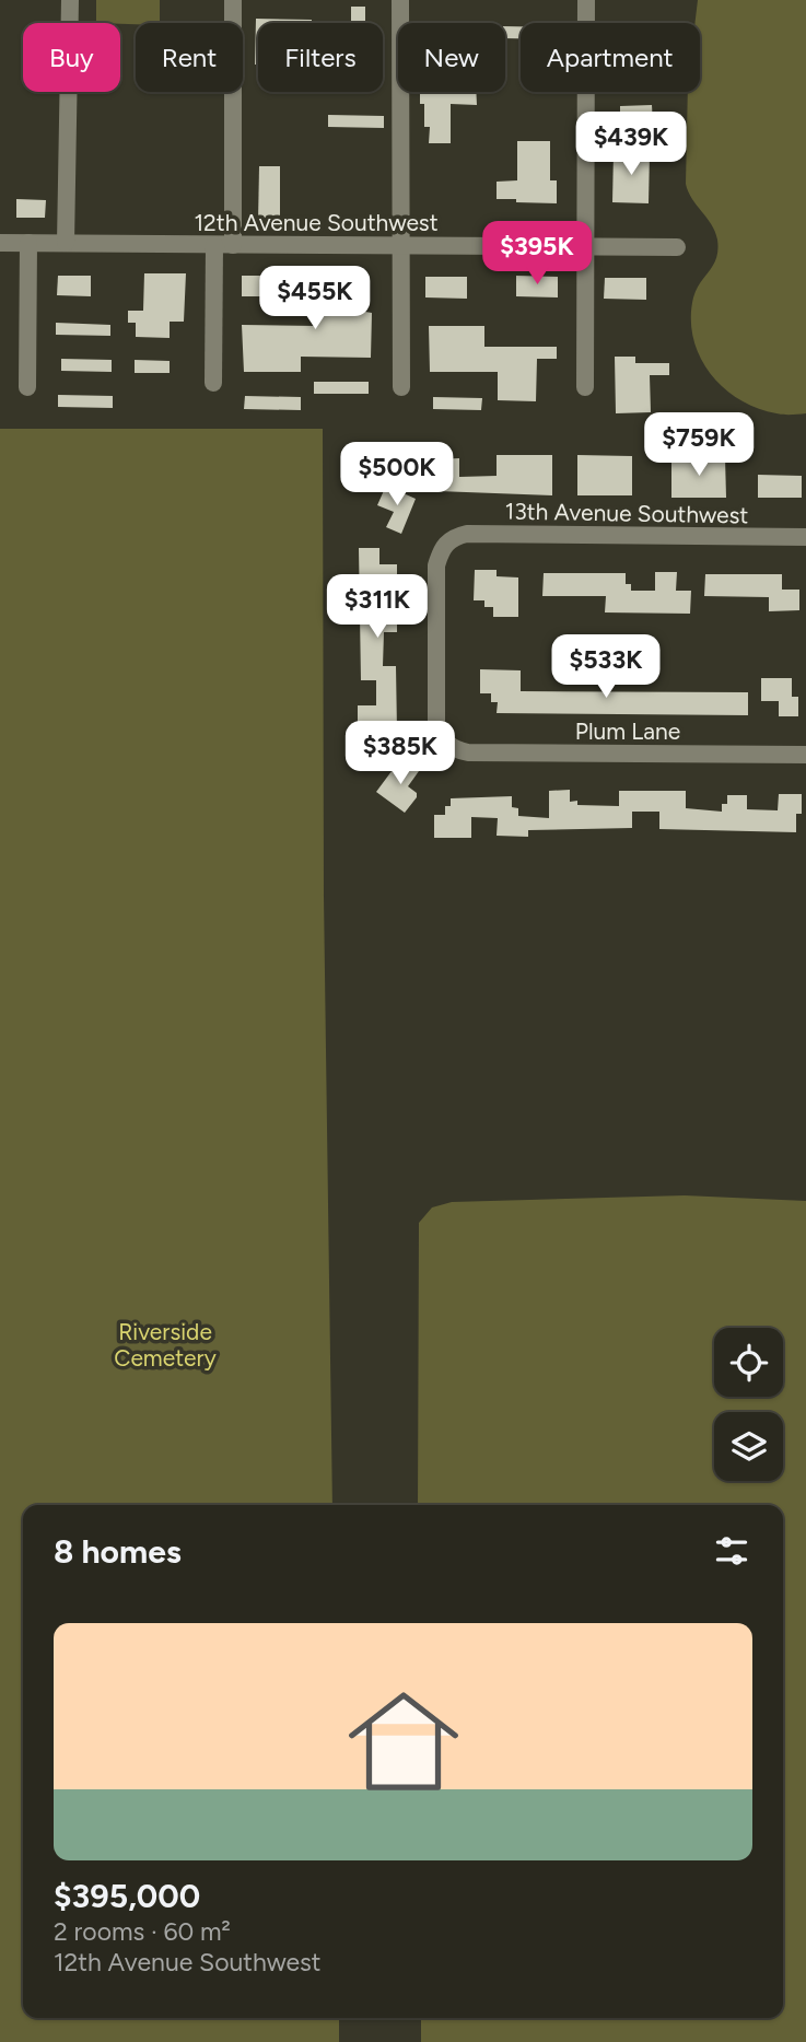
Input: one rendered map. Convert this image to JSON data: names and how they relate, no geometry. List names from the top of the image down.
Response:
{
  "streets": {
    "street": ["12th Avenue Southwest", "13th Avenue Southwest", "Plum Lane"]
  },
  "crossings": [
    ["13th Avenue Southwest", "Plum Lane"]
  ],
  "parks": ["Riverside Cemetery"],
  "page": {
    "chip": [
      "Buy",
      "Rent",
      "Filters",
      "New",
      "Apartment"
    ],
    "price": [
      "$439K",
      "$395K",
      "$455K",
      "$759K",
      "$500K",
      "$311K",
      "$533K",
      "$385K"
    ],
    "heading": "8 homes",
    "list": [
      {
        "name": "$395,000",
        "note": "2 rooms · 60 m² · 12th Avenue Southwest"
      }
    ]
  }
}
